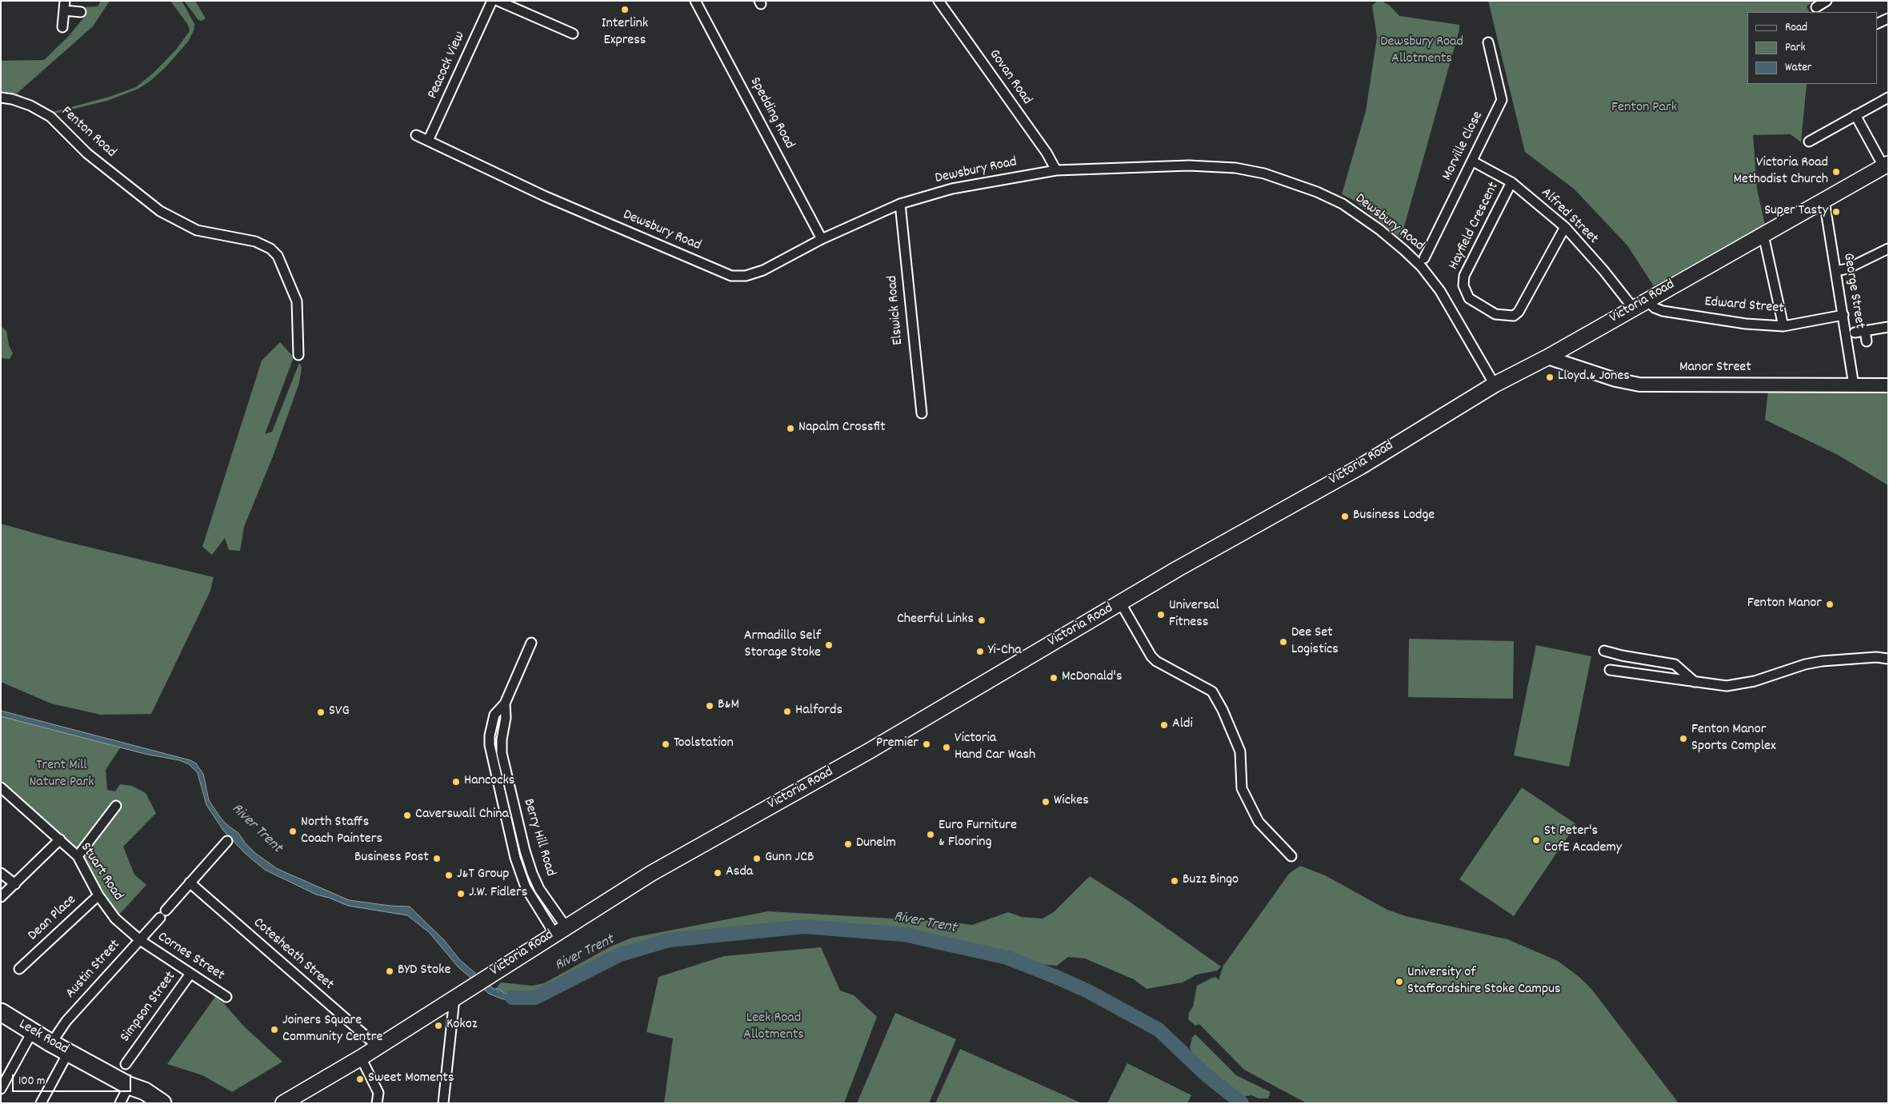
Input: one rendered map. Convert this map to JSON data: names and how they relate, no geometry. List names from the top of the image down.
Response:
{
  "streets": {
    "highway": ["Leek Road"],
    "main road": ["Victoria Road"],
    "street": [
      "Peacock View",
      "Govan Road",
      "Spedding Road",
      "Fenton Road",
      "Morville Close",
      "Dewsbury Road",
      "Alfred Street",
      "Hayfield Crescent",
      "George Street",
      "Edward Street",
      "Elswick Road",
      "Manor Street",
      "Berry Hill Road",
      "Stuart Road",
      "Dean Place",
      "Cotesheath Street",
      "Cornes Street",
      "Austin Street",
      "Simpson Street"
    ]
  },
  "crossings": [
    ["Peacock View", "Dewsbury Road"],
    ["Govan Road", "Dewsbury Road"],
    ["Spedding Road", "Dewsbury Road"],
    ["Morville Close", "Alfred Street"],
    ["Dewsbury Road", "Victoria Road"],
    ["Dewsbury Road", "Elswick Road"],
    ["Alfred Street", "Hayfield Crescent"],
    ["Alfred Street", "Victoria Road"],
    ["George Street", "Victoria Road"],
    ["George Street", "Edward Street"],
    ["George Street", "Manor Street"],
    ["Victoria Road", "Edward Street"],
    ["Victoria Road", "Manor Street"],
    ["Victoria Road", "Berry Hill Road"],
    ["Victoria Road", "Cotesheath Street"],
    ["Stuart Road", "Dean Place"],
    ["Stuart Road", "Cornes Street"],
    ["Stuart Road", "Austin Street"],
    ["Cotesheath Street", "Austin Street"],
    ["Cornes Street", "Austin Street"],
    ["Cornes Street", "Simpson Street"],
    ["Austin Street", "Leek Road"]
  ],
  "water": ["River Trent"],
  "parks": [
    "Dewsbury Road Allotments",
    "Fenton Park",
    "Trent Mill Nature Park",
    "Leek Road Allotments"
  ],
  "places": [
    "Interlink Express",
    "Victoria Road Methodist Church",
    "Super Tasty",
    "Lloyd & Jones",
    "Napalm Crossfit",
    "Business Lodge",
    "Fenton Manor",
    "Universal Fitness",
    "Cheerful Links",
    "Dee Set Logistics",
    "Armadillo Self Storage Stoke",
    "Yi-Cha",
    "McDonald's",
    "B&M",
    "Halfords",
    "SVG",
    "Aldi",
    "Fenton Manor Sports Complex",
    "Toolstation",
    "Premier",
    "Victoria Hand Car Wash",
    "Hancocks",
    "Wickes",
    "Caverswall China",
    "North Staffs Coach Painters",
    "Euro Furniture & Flooring",
    "St Peter's CofE Academy",
    "Dunelm",
    "Business Post",
    "Gunn JCB",
    "Asda",
    "J&T Group",
    "Buzz Bingo",
    "J.W. Fidlers",
    "BYD Stoke",
    "University of Staffordshire Stoke Campus",
    "Kokoz",
    "Joiners Square Community Centre",
    "Sweet Moments"
  ],
  "legend": ["Road", "Park", "Water"],
  "scale_bar": "100 m"
}
